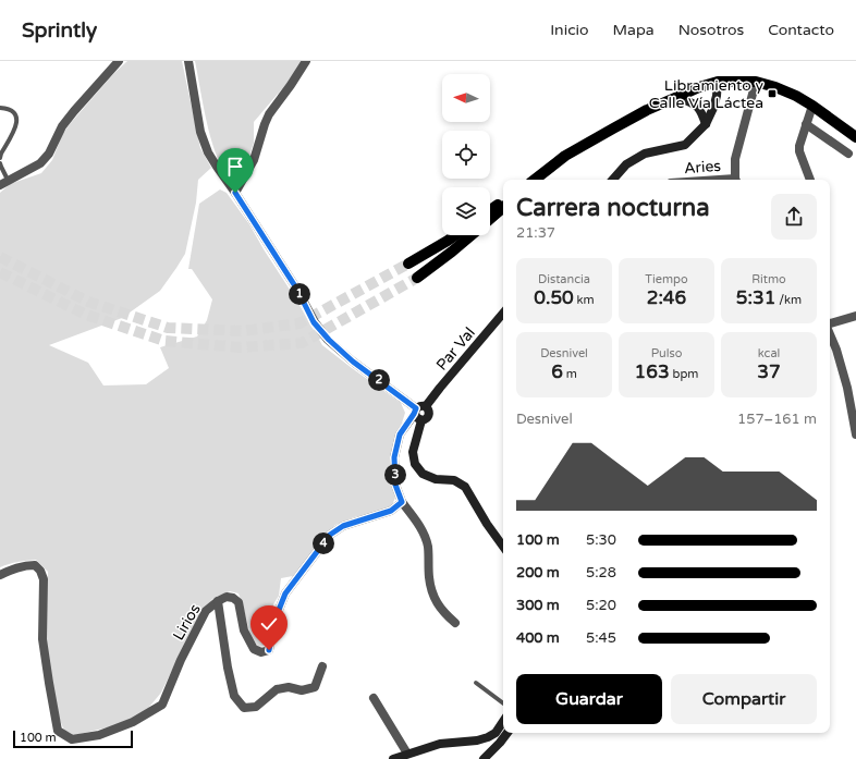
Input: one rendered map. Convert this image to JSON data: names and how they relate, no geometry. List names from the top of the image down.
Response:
{
  "streets": {
    "street": ["Par Val", "Lirios"]
  },
  "places": {
    "transit": ["Libramiento y Calle Vía Láctea"]
  },
  "scale_bar": "100 m",
  "north": "left",
  "page": {
    "header": "Sprintly",
    "nav": [
      "Inicio",
      "Mapa",
      "Nosotros",
      "Contacto"
    ],
    "heading": ["Carrera nocturna", "21:37"],
    "stats": [
      ["Distancia", "0.50 km"],
      ["Tiempo", "2:46"],
      ["Ritmo", "5:31 /km"],
      ["Desnivel", "6 m"],
      ["Pulso", "163 bpm"],
      ["kcal", "37"]
    ],
    "pins": [
      "1",
      "2",
      "3",
      "4"
    ],
    "chart": ["Desnivel", "157–161 m"],
    "list": [
      {
        "name": "100 m",
        "note": "5:30"
      },
      {
        "name": "200 m",
        "note": "5:28"
      },
      {
        "name": "300 m",
        "note": "5:20"
      },
      {
        "name": "400 m",
        "note": "5:45"
      }
    ],
    "buttons": ["Guardar", "Compartir"],
    "scale": "100 m"
  }
}
